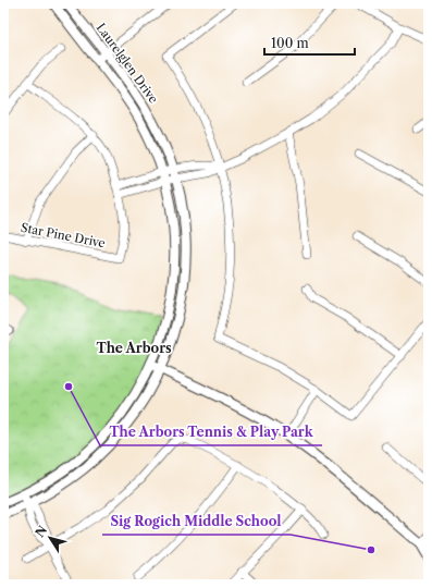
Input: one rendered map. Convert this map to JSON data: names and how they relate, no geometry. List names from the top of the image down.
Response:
{
  "streets": {
    "street": ["Laurelglen Drive", "Star Pine Drive"]
  },
  "districts": ["The Arbors"],
  "places": ["The Arbors Tennis & Play Park", "Sig Rogich Middle School"],
  "scale_bar": "100 m",
  "north": "top left"
}
